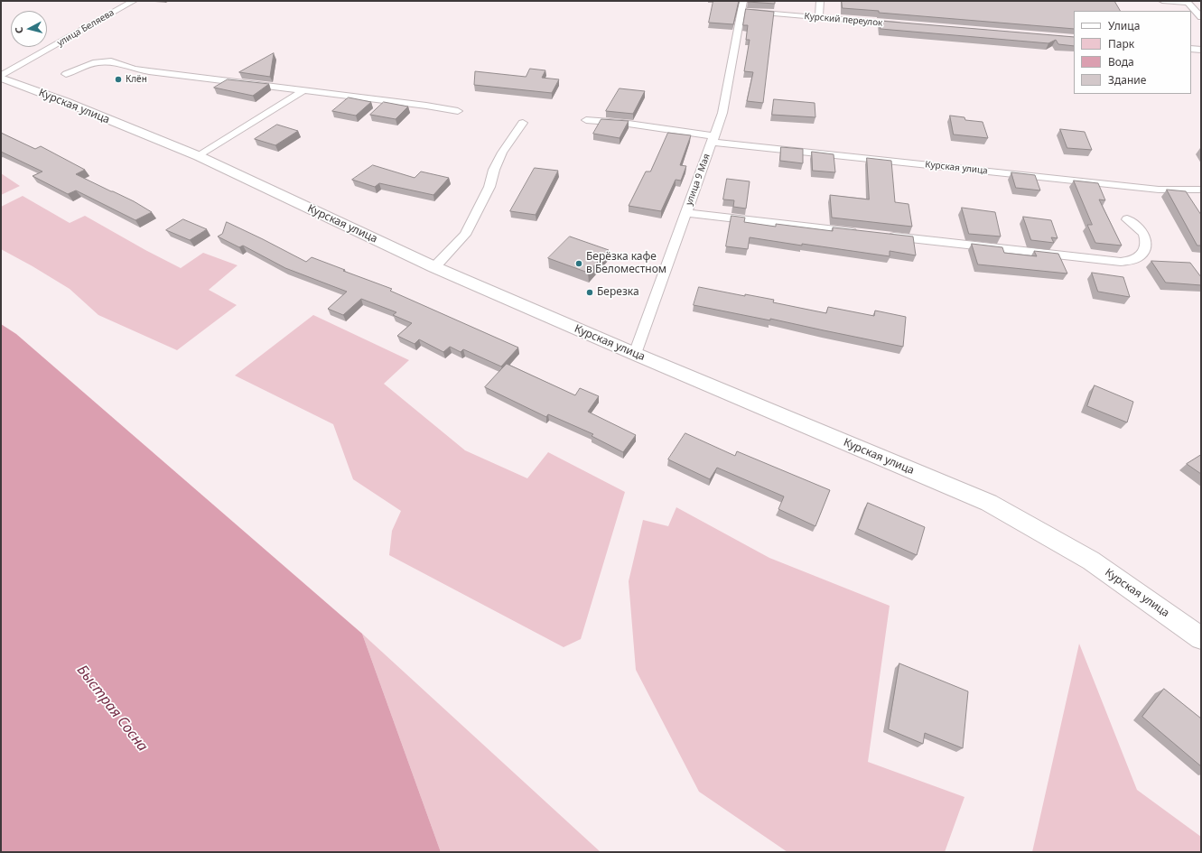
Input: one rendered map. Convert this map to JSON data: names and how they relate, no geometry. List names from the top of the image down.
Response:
{
  "streets": {
    "street": [
      "Курский переулок",
      "улица Беляева",
      "Курская улица",
      "улица 9 Мая"
    ]
  },
  "crossings": [
    ["Курский переулок", "улица 9 Мая"],
    ["улица Беляева", "Курская улица"],
    ["Курская улица", "улица 9 Мая"]
  ],
  "water": ["Быстрая Сосна"],
  "places": ["Клён", "Берёзка кафе в Беломестном", "Березка"],
  "legend": [
    "Улица",
    "Парк",
    "Вода",
    "Здание"
  ],
  "north": "left"
}
